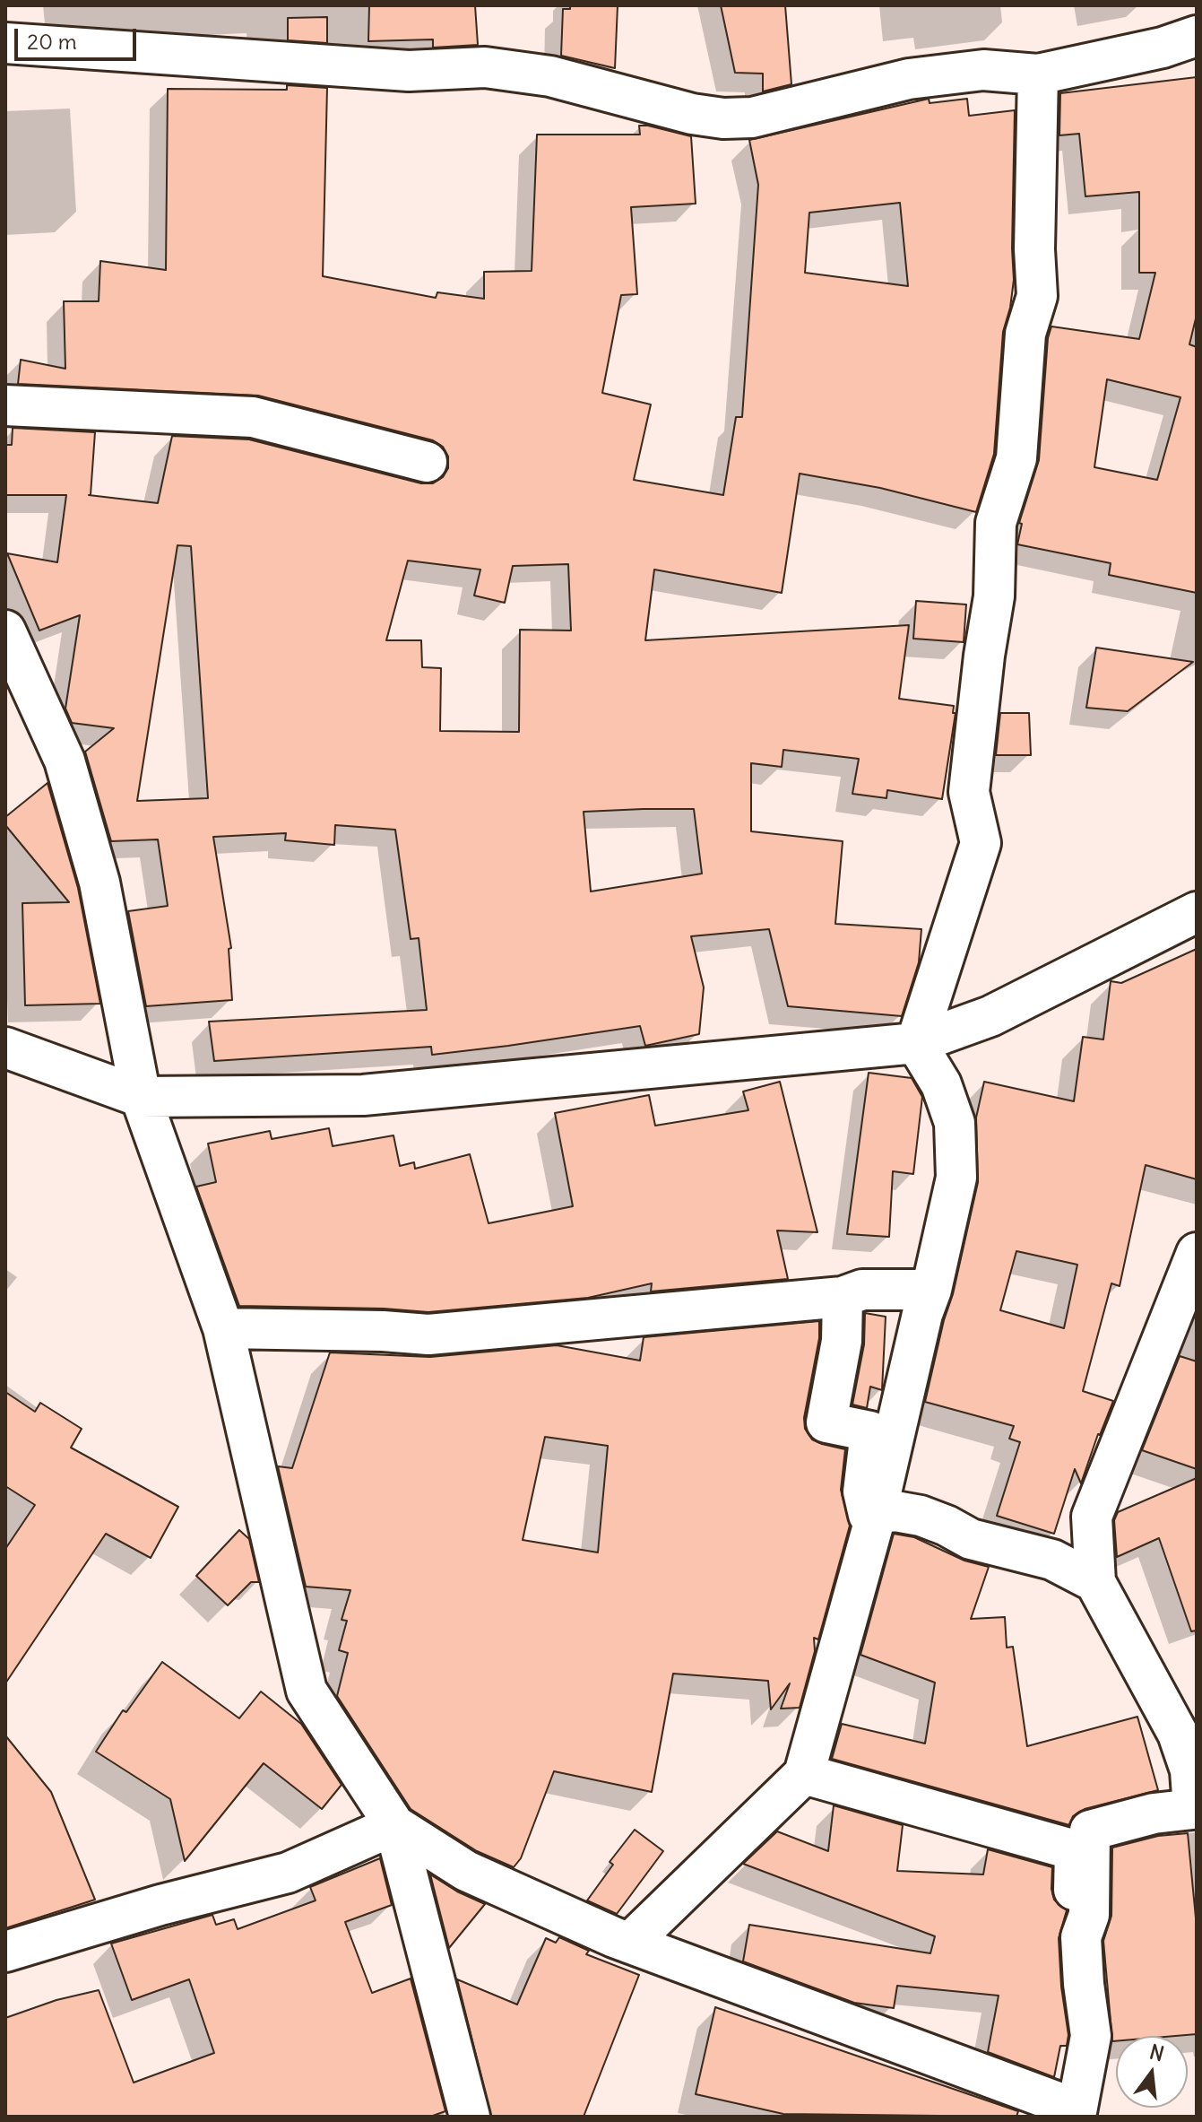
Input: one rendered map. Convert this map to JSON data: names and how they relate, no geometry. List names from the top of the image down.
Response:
{
  "scale_bar": "20 m",
  "north": "top"
}
